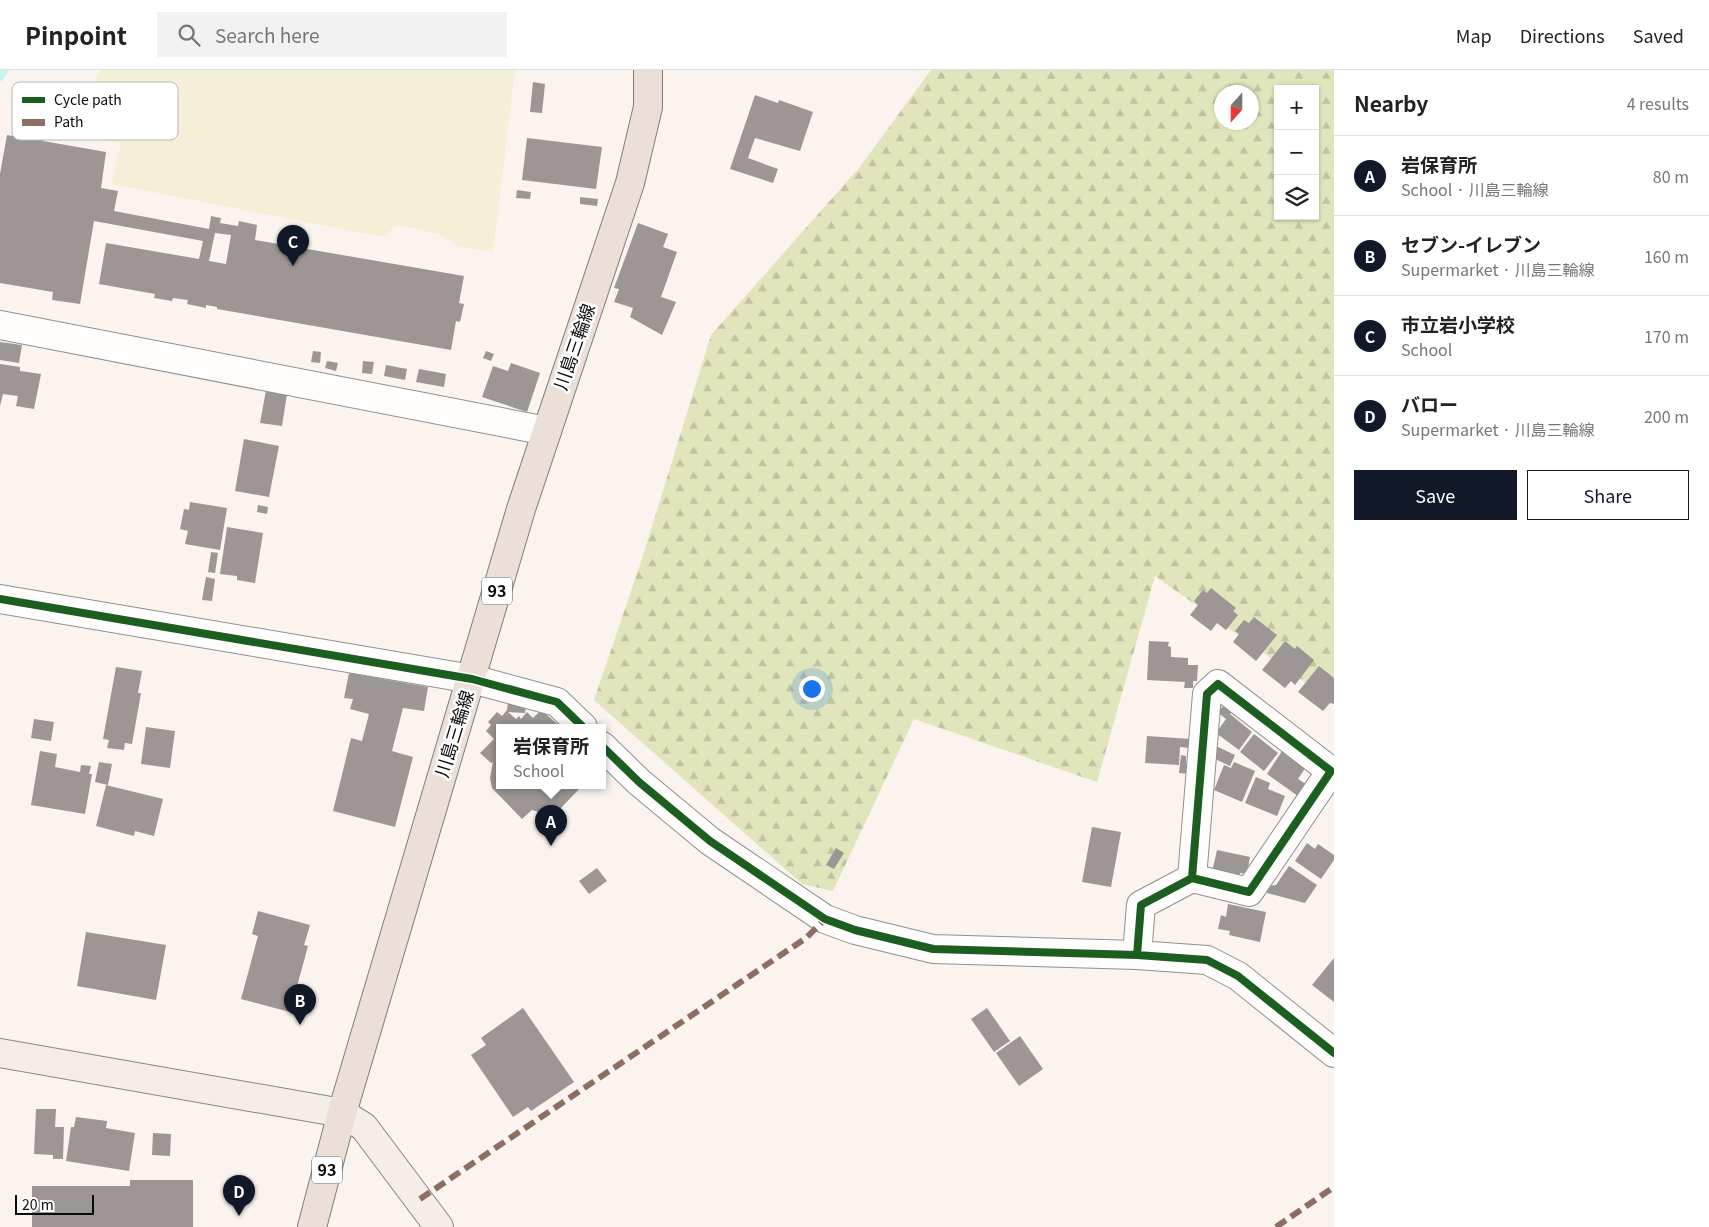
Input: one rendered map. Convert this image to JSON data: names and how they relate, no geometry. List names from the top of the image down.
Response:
{
  "streets": {
    "main road": ["川島三輪線", "93"]
  },
  "legend": ["Cycle path", "Path"],
  "scale_bar": "20 m",
  "north": "bottom",
  "page": {
    "header": "Pinpoint",
    "search": "Search here",
    "nav": ["Map", "Directions", "Saved"],
    "heading": ["Nearby", "4 results"],
    "map_buttons": ["+", "−"],
    "list": [
      {
        "mark": "A",
        "name": "岩保育所",
        "note": "School · 川島三輪線",
        "value": "80 m"
      },
      {
        "mark": "B",
        "name": "セブン-イレブン",
        "note": "Supermarket · 川島三輪線",
        "value": "160 m"
      },
      {
        "mark": "C",
        "name": "市立岩小学校",
        "note": "School",
        "value": "170 m"
      },
      {
        "mark": "D",
        "name": "バロー",
        "note": "Supermarket · 川島三輪線",
        "value": "200 m"
      }
    ],
    "pins": [
      "C",
      "A",
      "B",
      "D"
    ],
    "buttons": ["Save", "Share"],
    "popup": ["岩保育所", "School"],
    "scale": "20 m"
  }
}
